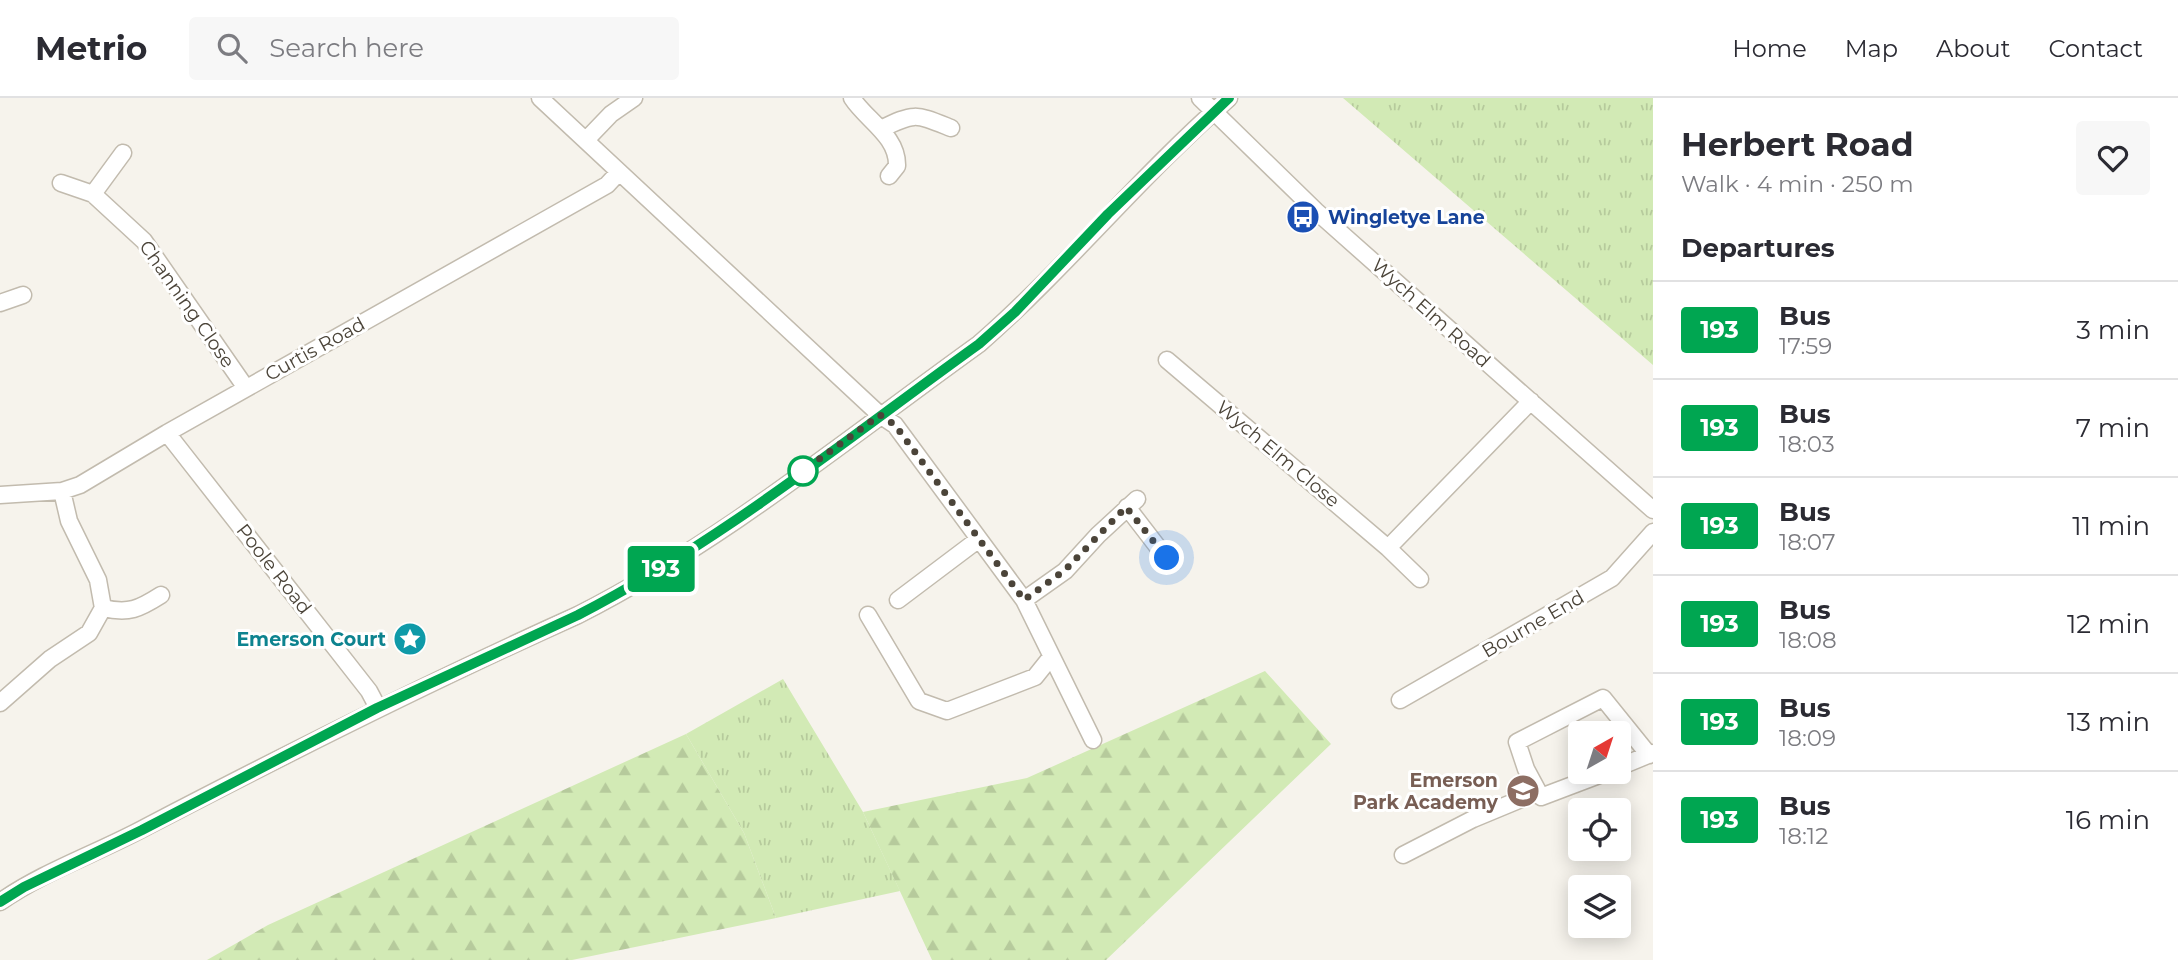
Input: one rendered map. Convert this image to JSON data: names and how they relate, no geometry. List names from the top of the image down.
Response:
{
  "streets": {
    "street": [
      "Channing Close",
      "Wych Elm Road",
      "Curtis Road",
      "Wych Elm Close",
      "Poole Road",
      "Bourne End"
    ]
  },
  "crossings": [
    ["Channing Close", "Curtis Road"],
    ["Curtis Road", "Poole Road"]
  ],
  "places": {
    "bus stop": ["Wingletye Lane"],
    "place": ["Emerson Court"],
    "school or university": ["Emerson Park Academy"]
  },
  "lines": ["bus line 193"],
  "north": "top right",
  "page": {
    "header": "Metrio",
    "search": "Search here",
    "nav": [
      "Home",
      "Map",
      "About",
      "Contact"
    ],
    "on_map": "193",
    "heading": [
      ["Herbert Road", "Walk · 4 min · 250 m"],
      "Departures"
    ],
    "list": [
      {
        "mark": "193",
        "name": "Bus",
        "note": "17:59",
        "value": "3 min"
      },
      {
        "mark": "193",
        "name": "Bus",
        "note": "18:03",
        "value": "7 min"
      },
      {
        "mark": "193",
        "name": "Bus",
        "note": "18:07",
        "value": "11 min"
      },
      {
        "mark": "193",
        "name": "Bus",
        "note": "18:08",
        "value": "12 min"
      },
      {
        "mark": "193",
        "name": "Bus",
        "note": "18:09",
        "value": "13 min"
      },
      {
        "mark": "193",
        "name": "Bus",
        "note": "18:12",
        "value": "16 min"
      }
    ]
  }
}
